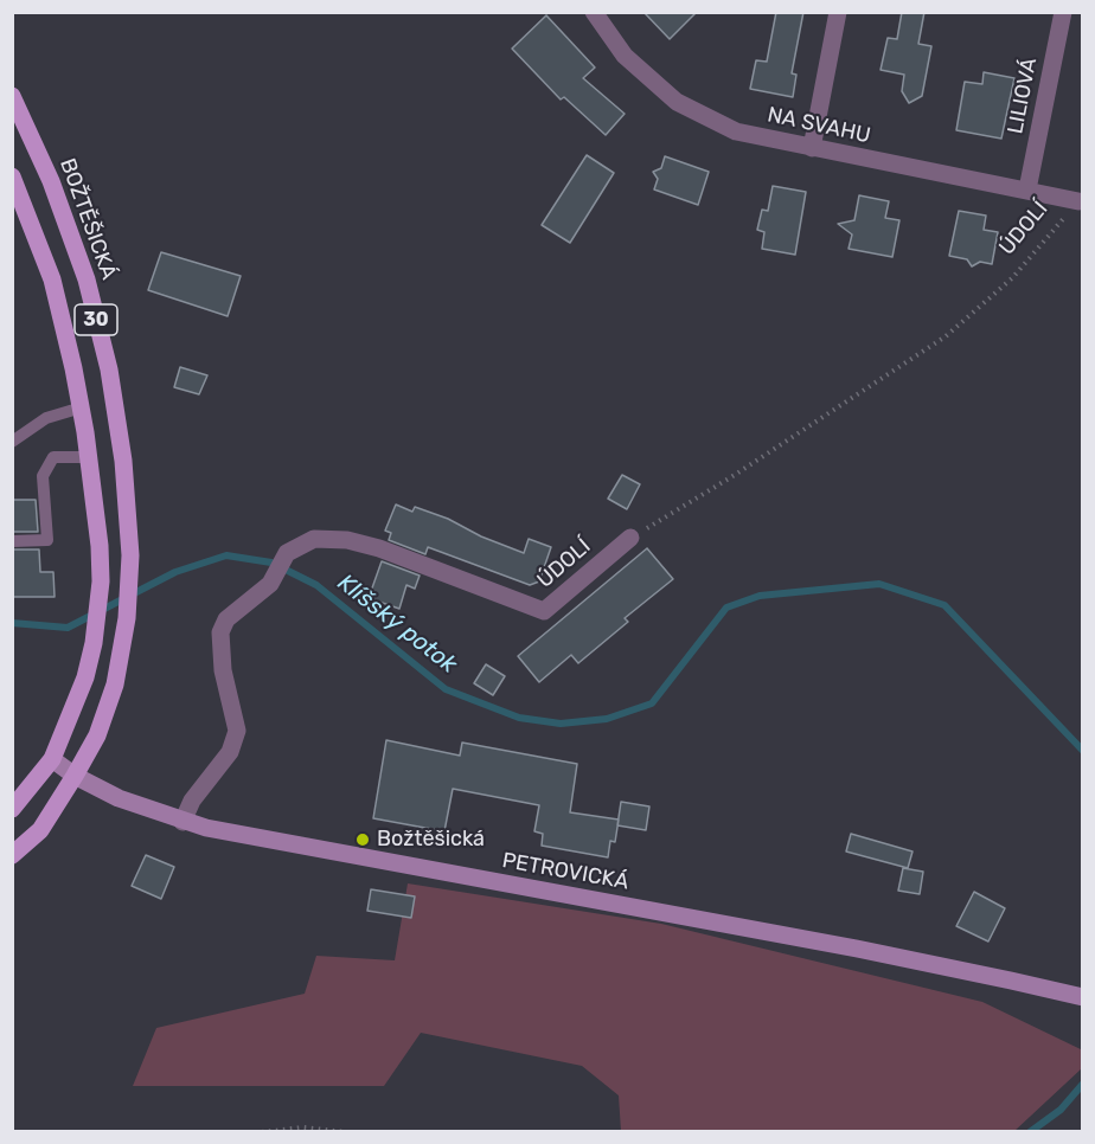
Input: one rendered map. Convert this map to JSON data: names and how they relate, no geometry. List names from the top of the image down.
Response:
{
  "streets": {
    "main road": ["BOŽTĚŠICKÁ", "30", "PETROVICKÁ"],
    "street": ["LILIOVÁ", "NA SVAHU", "ÚDOLÍ"]
  },
  "crossings": [
    ["LILIOVÁ", "NA SVAHU"],
    ["NA SVAHU", "ÚDOLÍ"],
    ["BOŽTĚŠICKÁ", "30"],
    ["BOŽTĚŠICKÁ", "PETROVICKÁ"],
    ["ÚDOLÍ", "PETROVICKÁ"],
    ["30", "PETROVICKÁ"]
  ],
  "water": ["Klíšský potok"],
  "places": ["Božtěšická"]
}
